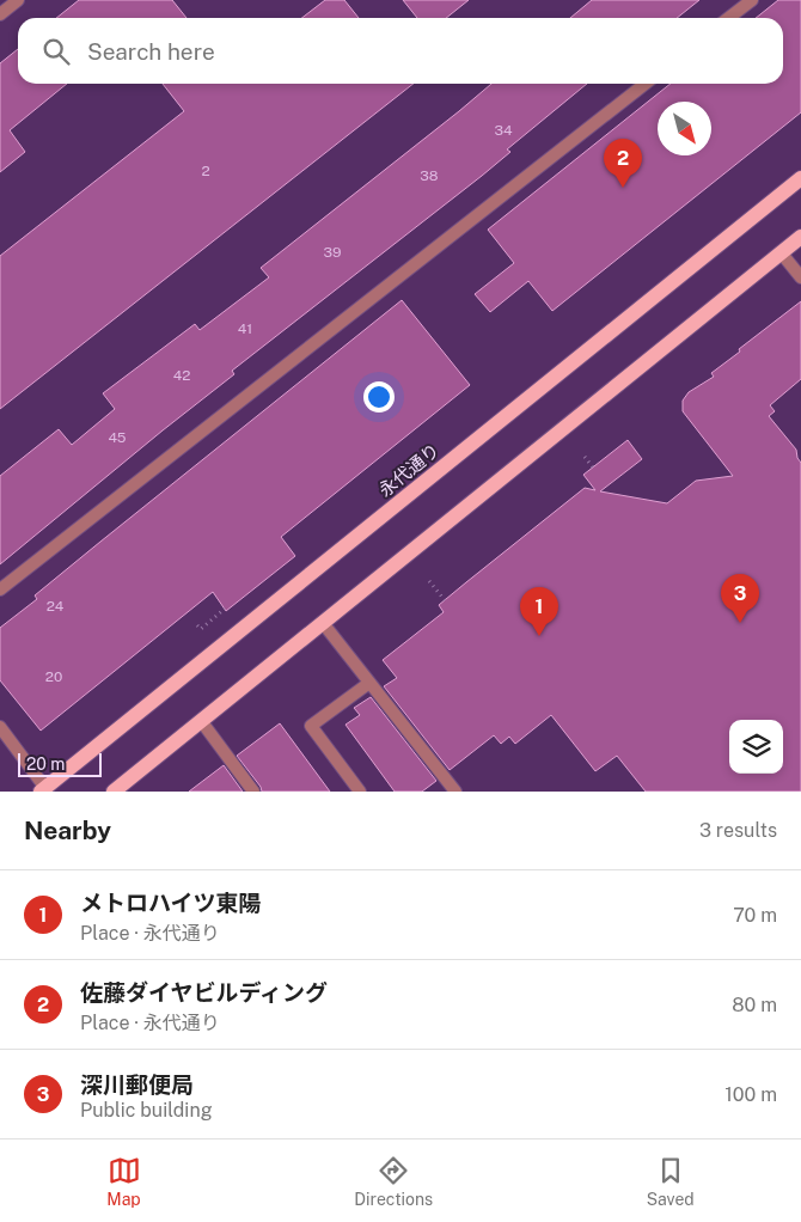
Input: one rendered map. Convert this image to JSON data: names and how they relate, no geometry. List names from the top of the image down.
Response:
{
  "streets": {
    "main road": ["永代通り"]
  },
  "house_numbers": [
    "34",
    "2",
    "38",
    "39",
    "41",
    "42",
    "45",
    "24",
    "20"
  ],
  "scale_bar": "20 m",
  "north": "bottom right",
  "page": {
    "search": "Search here",
    "pins": ["2", "3", "1"],
    "scale": "20 m",
    "heading": ["Nearby", "3 results"],
    "list": [
      {
        "mark": "1",
        "name": "メトロハイツ東陽",
        "note": "Place · 永代通り",
        "value": "70 m"
      },
      {
        "mark": "2",
        "name": "佐藤ダイヤビルディング",
        "note": "Place · 永代通り",
        "value": "80 m"
      },
      {
        "mark": "3",
        "name": "深川郵便局",
        "note": "Public building",
        "value": "100 m"
      }
    ],
    "nav": ["Map", "Directions", "Saved"]
  }
}
